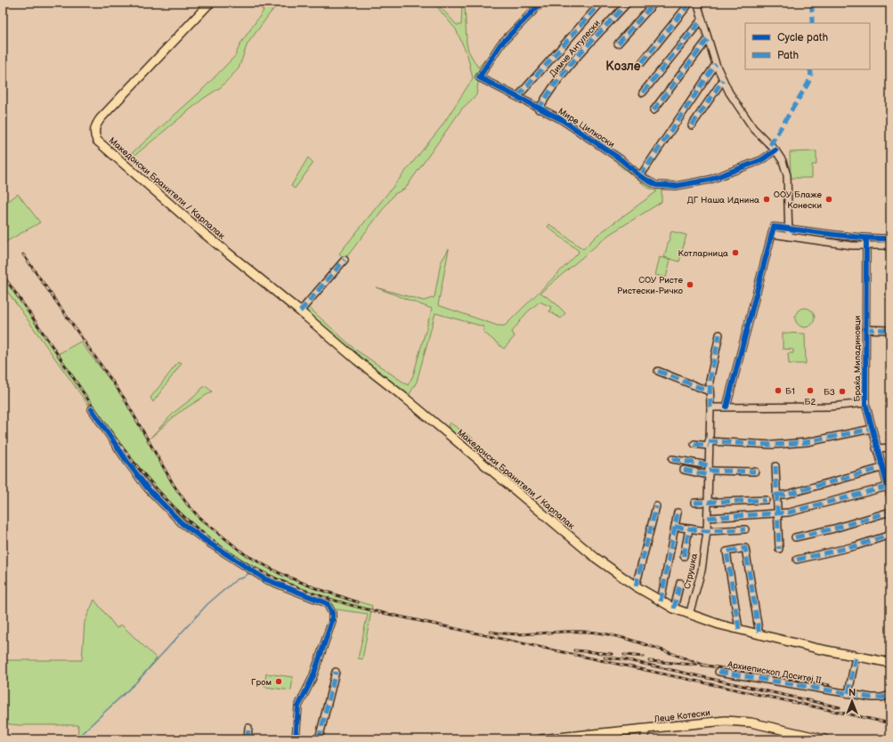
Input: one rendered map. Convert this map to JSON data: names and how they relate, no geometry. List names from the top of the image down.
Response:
{
  "streets": {
    "main road": ["Македонски Бранители / Карпалак", "Леце Котески"],
    "street": [
      "Димче Антулески",
      "Мире Цилкоски",
      "Браќа Миладиновци",
      "Струшка",
      "Архиепископ Доситеј II"
    ]
  },
  "crossings": [
    ["Димче Антулески", "Мире Цилкоски"],
    ["Македонски Бранители / Карпалак", "Струшка"],
    ["Браќа Миладиновци", "Струшка"]
  ],
  "districts": ["Козле"],
  "places": [
    "ДГ Наша Иднина",
    "ООУ Блаже Конески",
    "Котларница",
    "СОУ Ристе Ристески-Ричко",
    "Б1",
    "Б2",
    "Б3",
    "Гром"
  ],
  "legend": ["Cycle path", "Path"],
  "north": "top"
}
